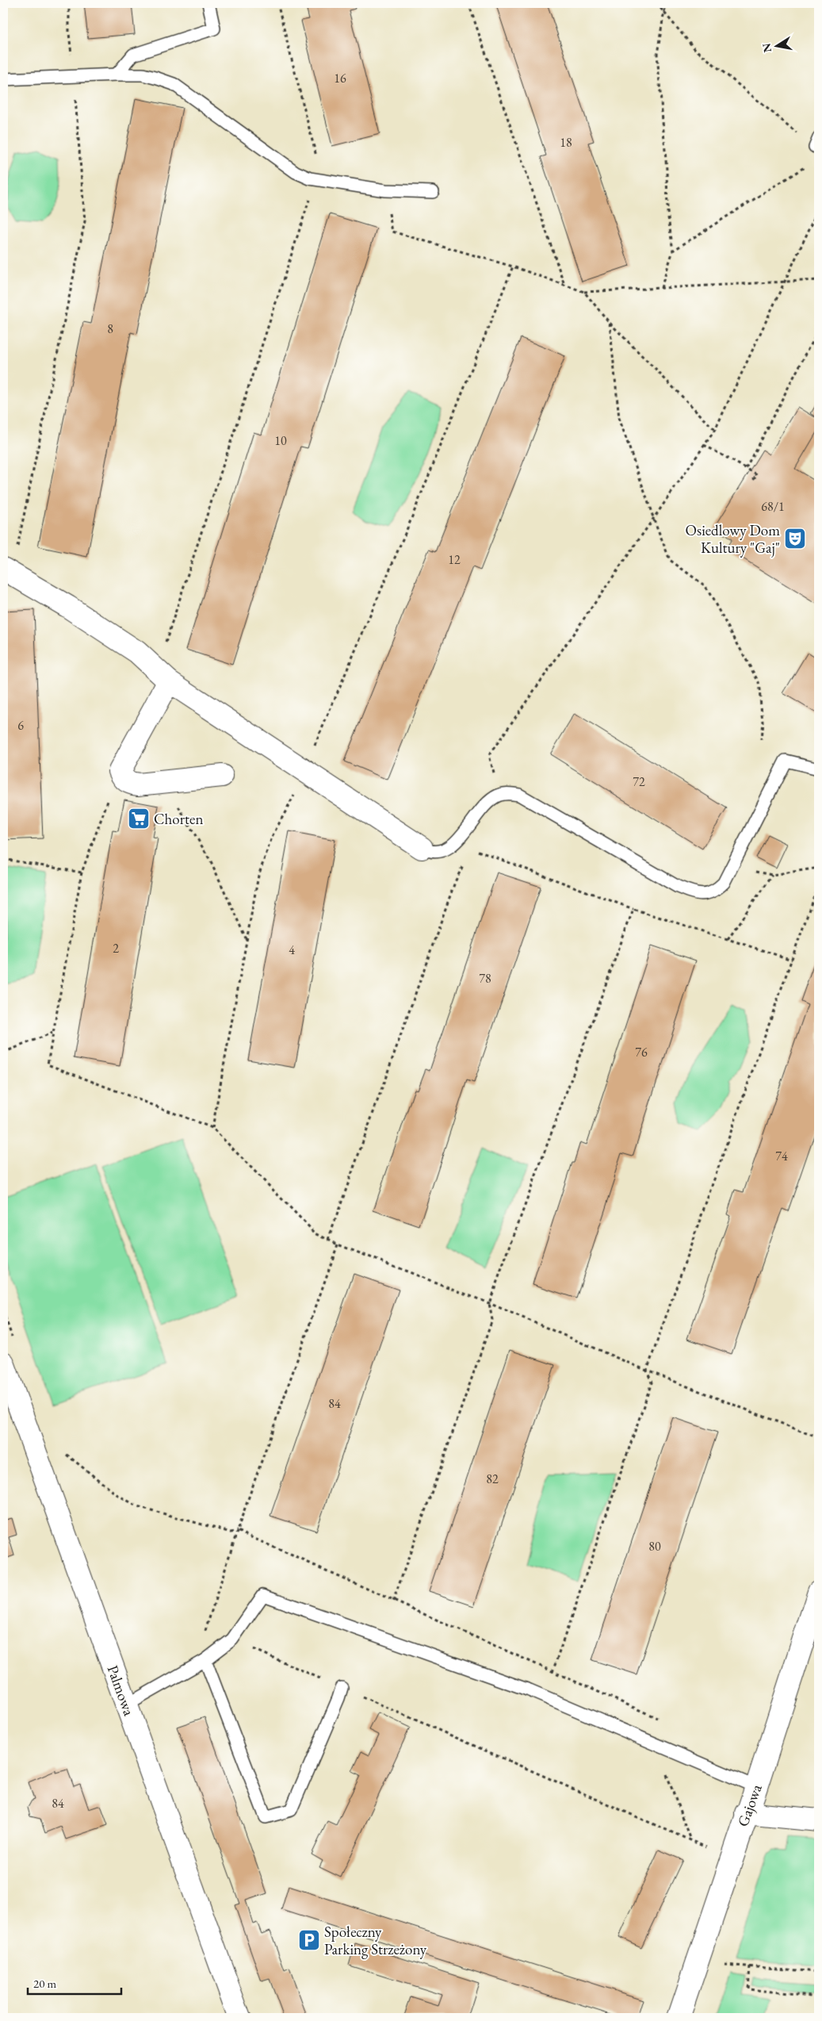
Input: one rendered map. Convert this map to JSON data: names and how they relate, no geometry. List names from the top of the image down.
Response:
{
  "streets": {
    "street": ["Palmowa", "Gajowa"]
  },
  "places": {
    "theatre": ["Osiedlowy Dom Kultury \"Gaj\""],
    "supermarket": ["Chorten"],
    "parking": ["Społeczny Parking Strzeżony"]
  },
  "house_numbers": [
    "16",
    "18",
    "8",
    "10",
    "68/1",
    "12",
    "6",
    "72",
    "2",
    "4",
    "78",
    "76",
    "74",
    "84",
    "82",
    "80",
    "84"
  ],
  "scale_bar": "20 m",
  "north": "left"
}
